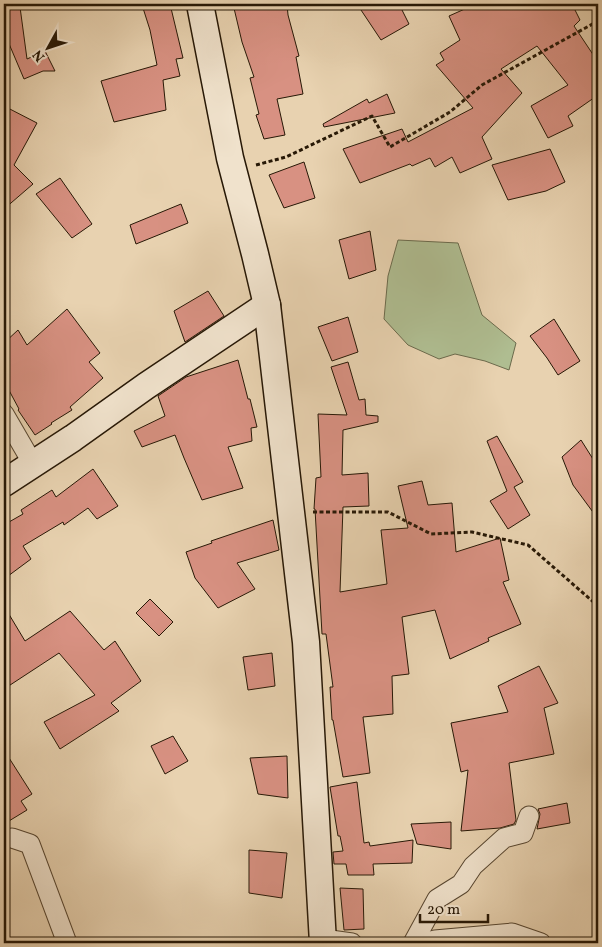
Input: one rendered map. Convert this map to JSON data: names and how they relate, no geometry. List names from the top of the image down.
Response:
{
  "scale_bar": "20 m",
  "north": "bottom left"
}
